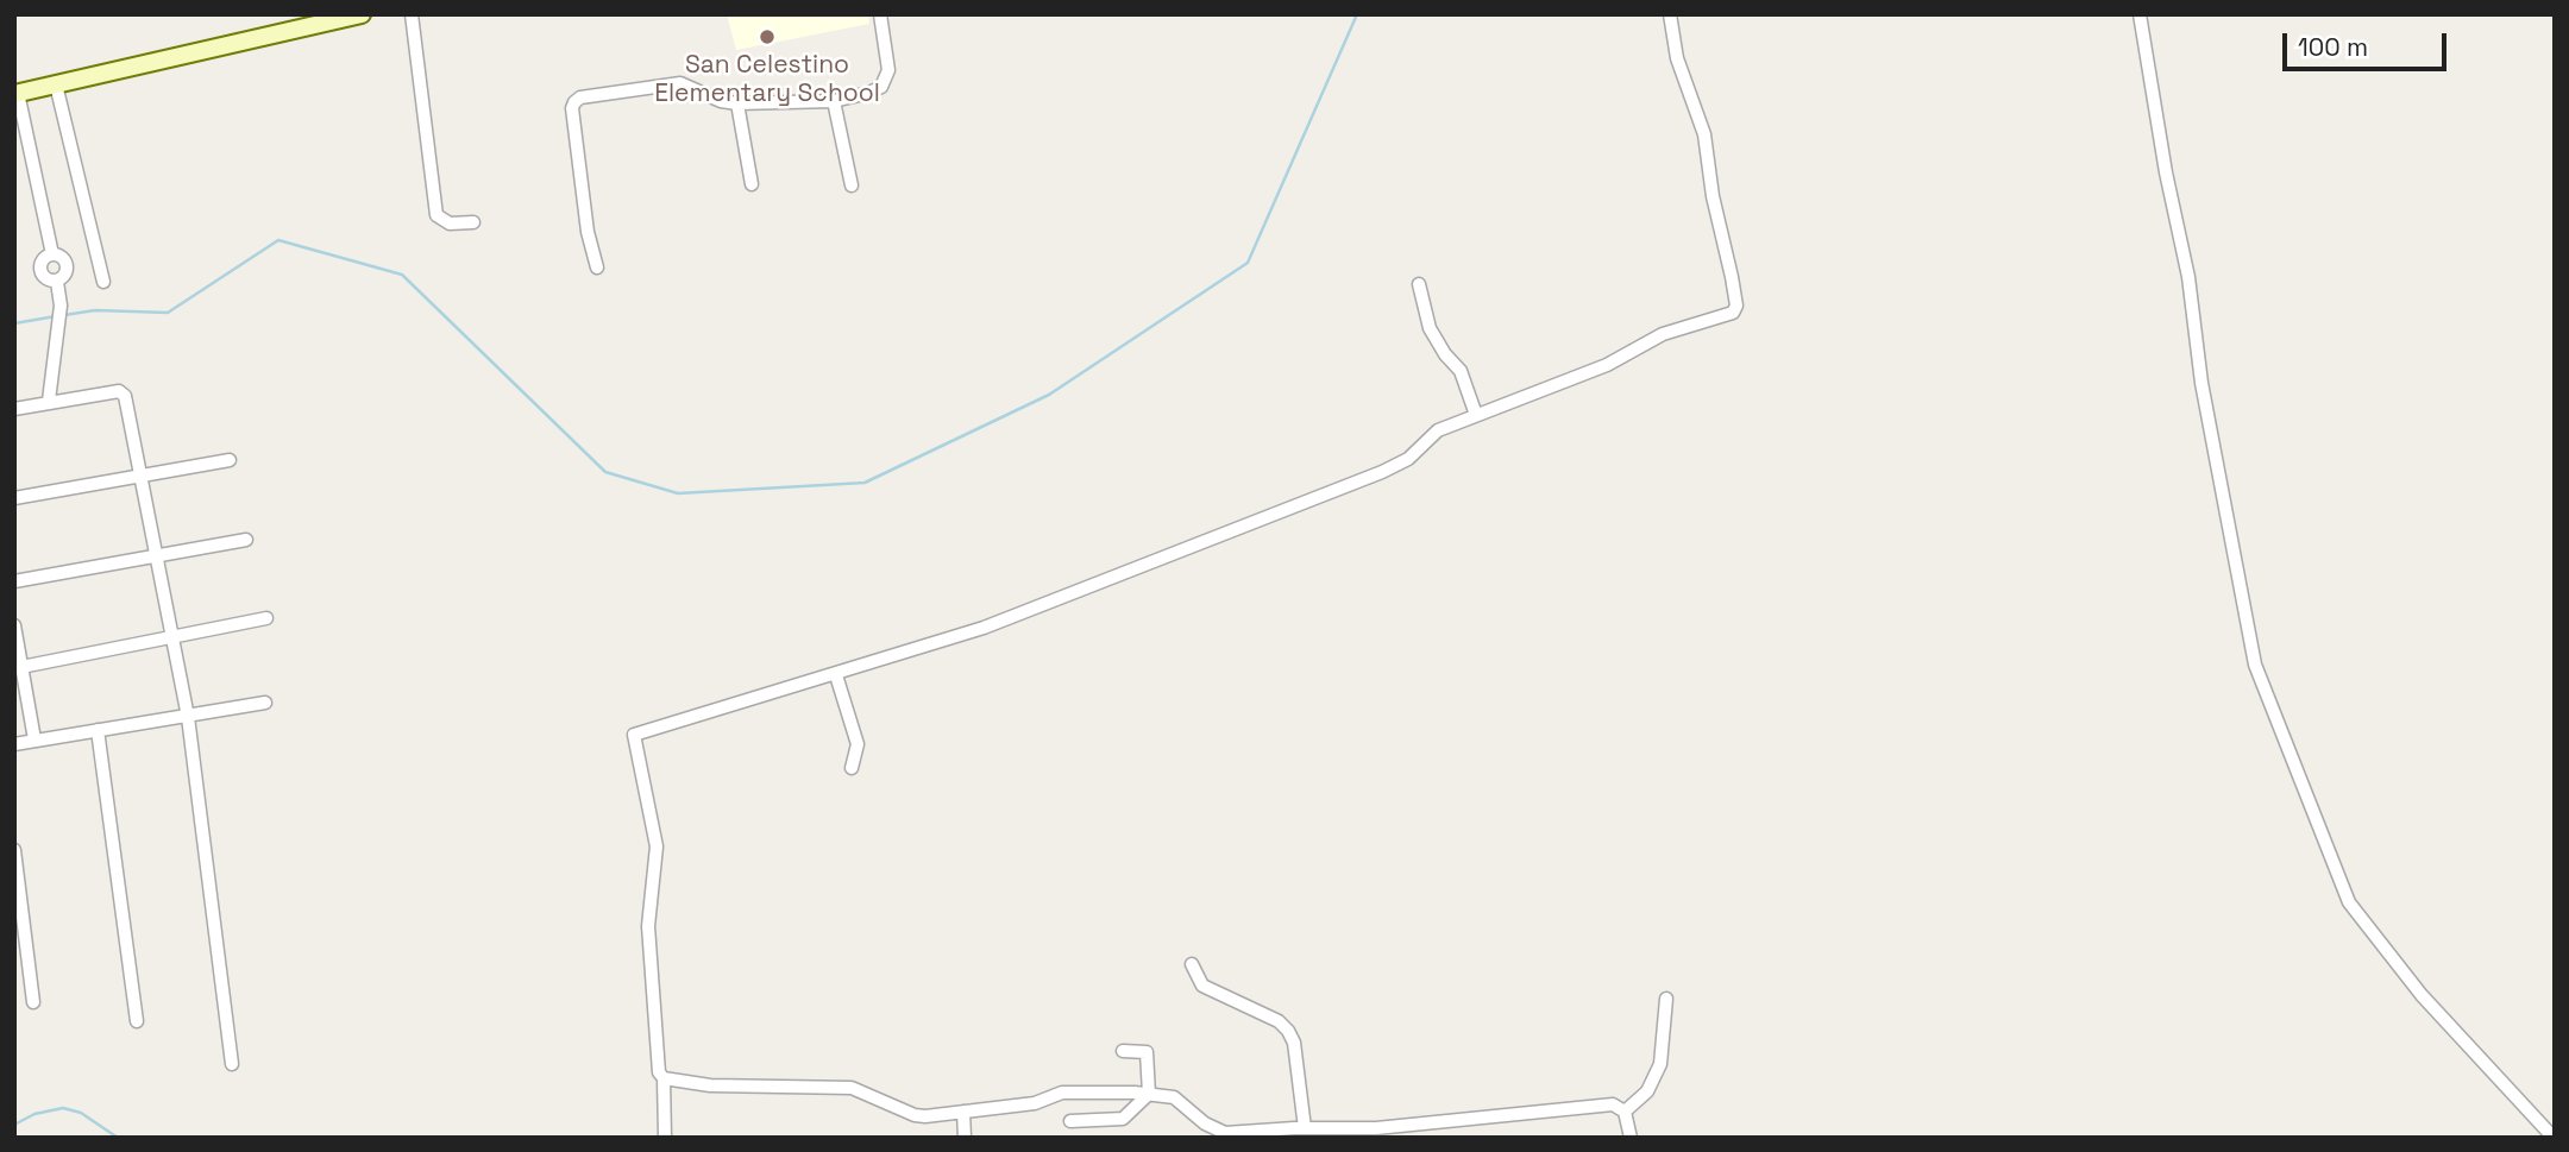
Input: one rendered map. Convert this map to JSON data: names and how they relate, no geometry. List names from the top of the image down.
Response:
{
  "places": ["San Celestino Elementary School"],
  "scale_bar": "100 m"
}
